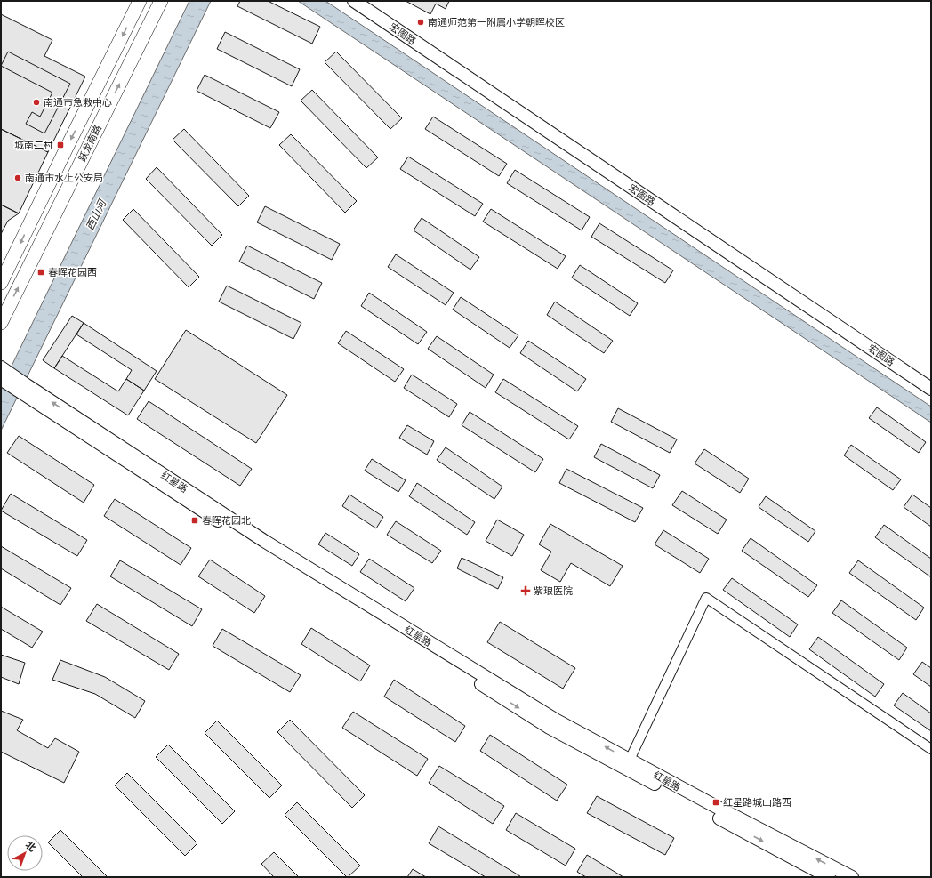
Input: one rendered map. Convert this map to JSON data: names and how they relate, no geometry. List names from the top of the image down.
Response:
{
  "streets": {
    "main road": ["宏图路", "跃龙南路", "红星路"]
  },
  "water": ["西山河"],
  "places": {
    "other": ["南通师范第一附属小学朝晖校区", "南通市急救中心", "南通市水上公安局"],
    "transit": [
      "城南二村",
      "春晖花园西",
      "春晖花园北",
      "红星路城山路西"
    ],
    "health": ["紫琅医院"]
  },
  "north": "top right"
}
